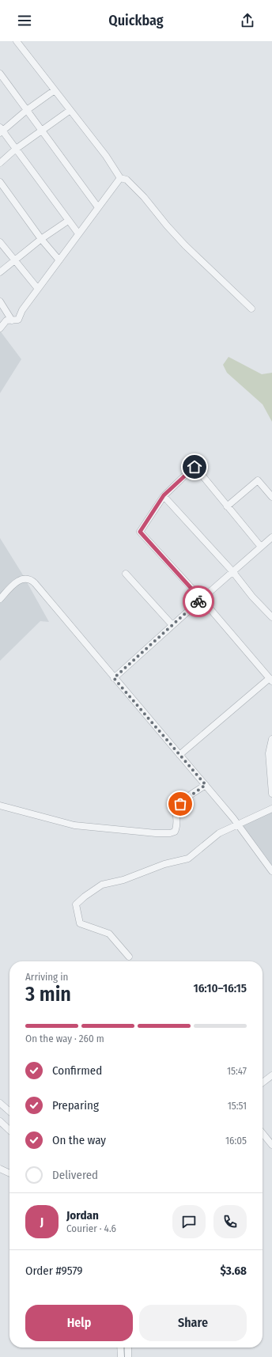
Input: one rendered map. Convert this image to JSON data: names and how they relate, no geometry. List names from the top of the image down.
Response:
{
  "page": {
    "header": "Quickbag",
    "heading": ["3 min", "Arriving in", "16:10–16:15"],
    "panel": [
      "Jordan",
      "Courier · 4.6",
      "Order #9579",
      "$3.68"
    ],
    "bar": "On the way · 260 m",
    "list": [
      ["Confirmed", "15:47"],
      ["Preparing", "15:51"],
      ["On the way", "16:05"],
      "Delivered"
    ],
    "round": "J",
    "buttons": ["Help", "Share"]
  }
}
